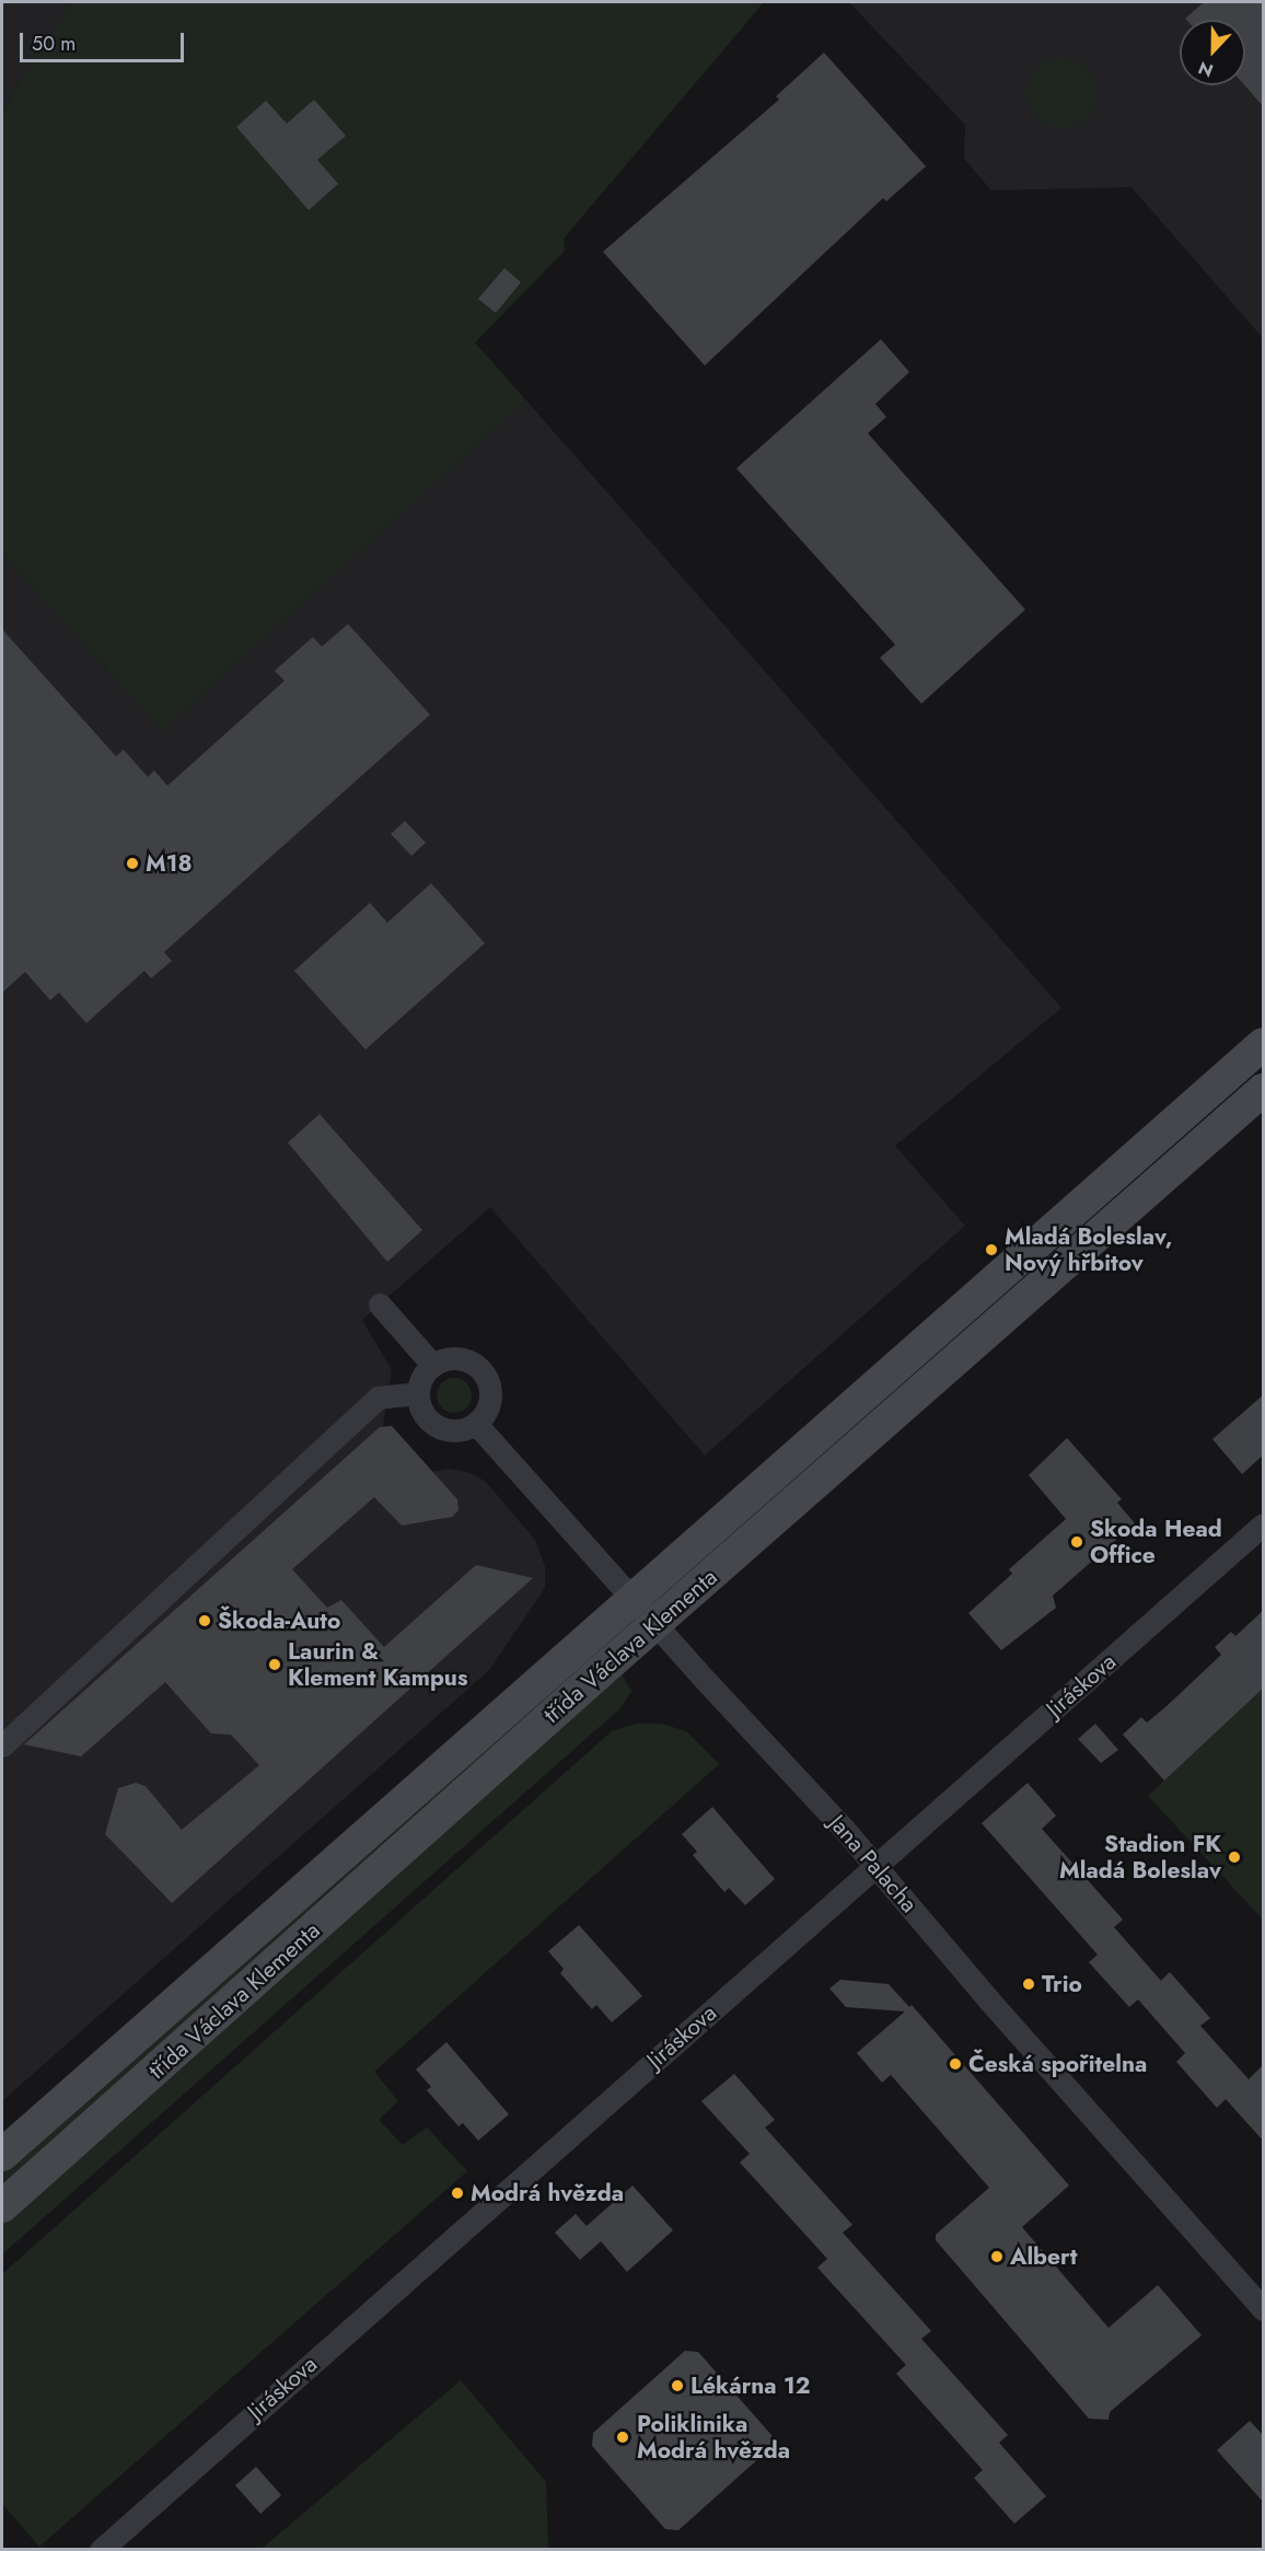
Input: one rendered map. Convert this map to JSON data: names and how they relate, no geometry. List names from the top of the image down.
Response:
{
  "streets": {
    "street": ["třída Václava Klementa", "Jiráskova", "Jana Palacha"]
  },
  "crossings": [
    ["třída Václava Klementa", "Jana Palacha"],
    ["Jiráskova", "Jana Palacha"]
  ],
  "places": [
    "M18",
    "Mladá Boleslav, Nový hřbitov",
    "Skoda Head Office",
    "Škoda-Auto",
    "Laurin & Klement Kampus",
    "Stadion FK Mladá Boleslav",
    "Trio",
    "Česká spořitelna",
    "Modrá hvězda",
    "Albert",
    "Lékárna 12",
    "Poliklinika Modrá hvězda"
  ],
  "scale_bar": "50 m",
  "north": "bottom"
}
